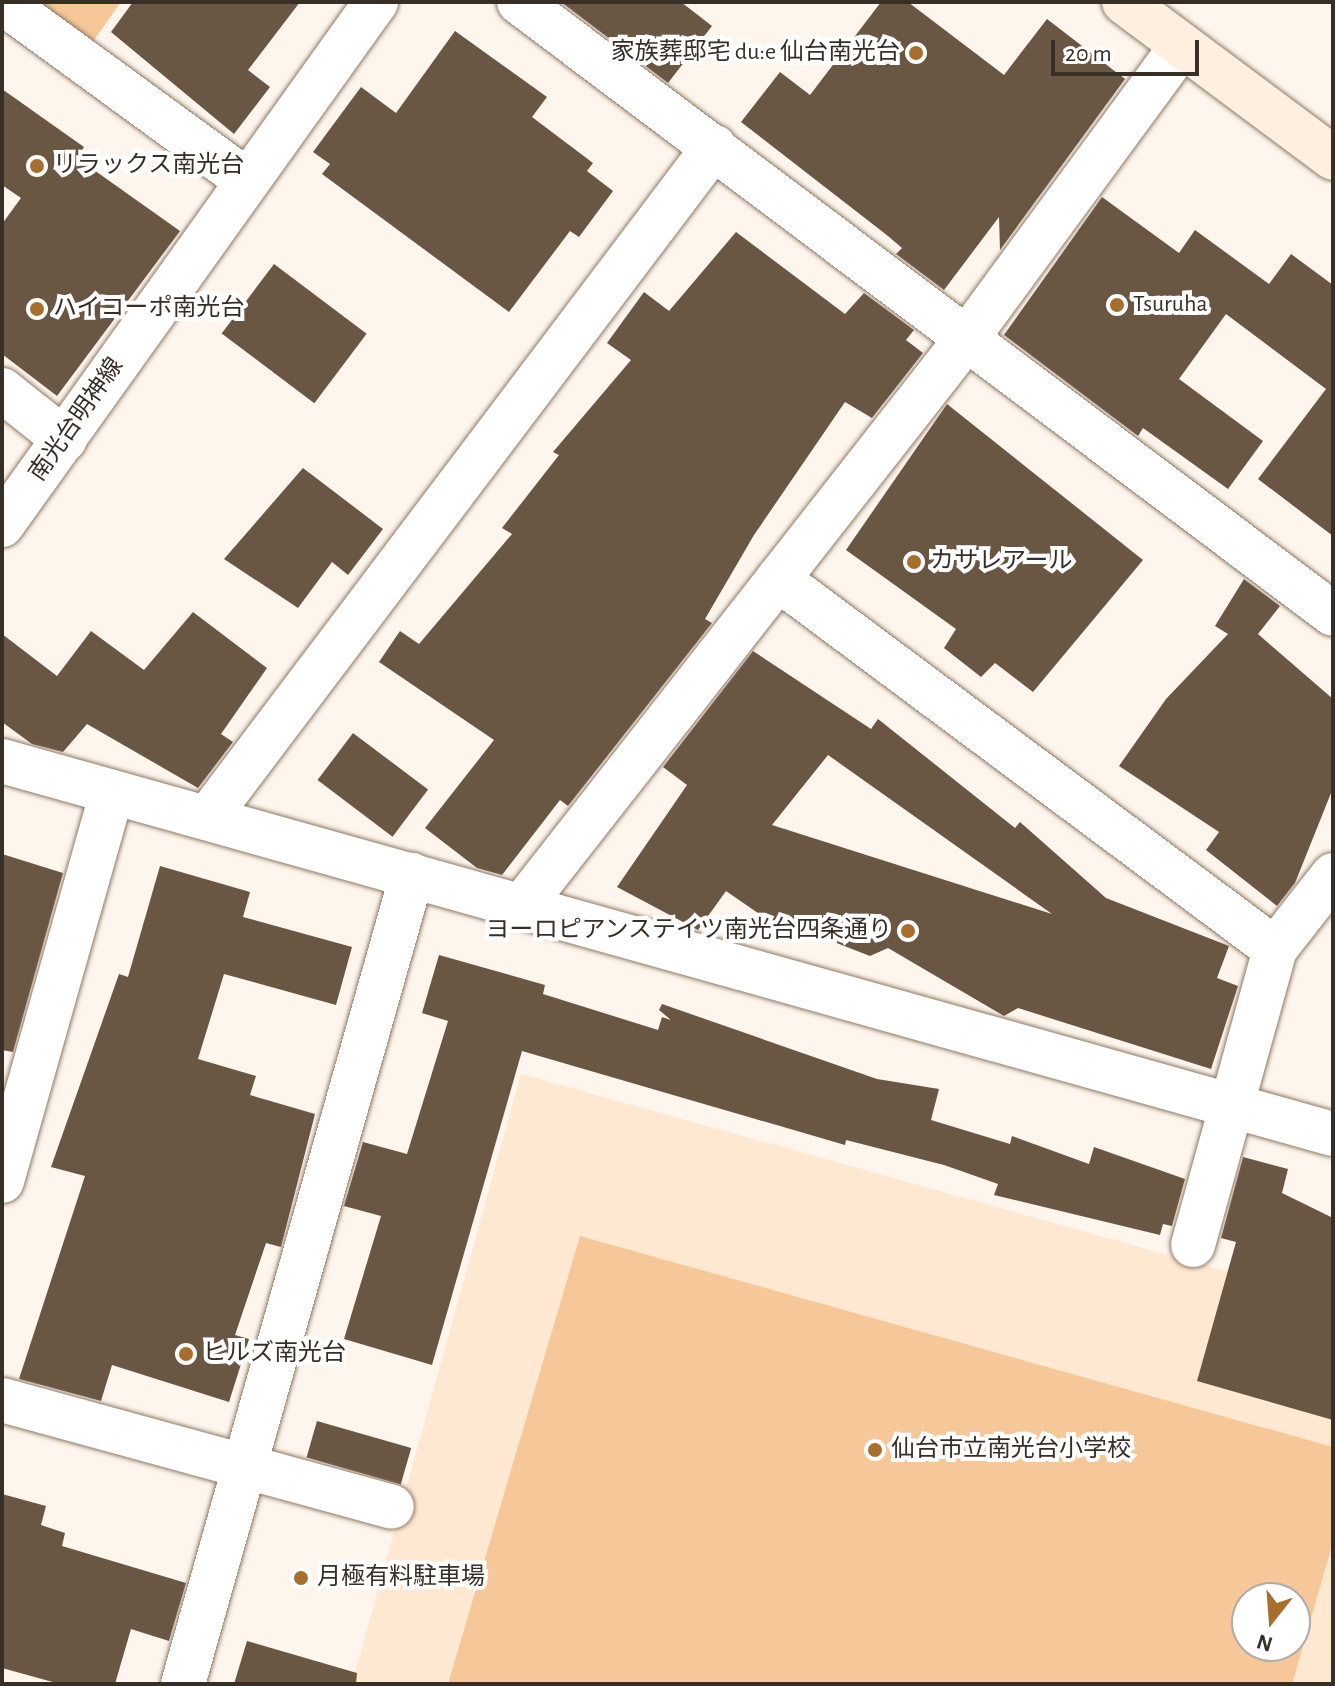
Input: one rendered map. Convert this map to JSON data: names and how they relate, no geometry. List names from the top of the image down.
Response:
{
  "streets": {
    "street": ["南光台明神線"]
  },
  "places": [
    "家族葬邸宅 du:e 仙台南光台",
    "リラックス南光台",
    "Tsuruha",
    "ハイコーポ南光台",
    "カサレアール",
    "ヨーロピアンステイツ南光台四条通り",
    "ヒルズ南光台",
    "仙台市立南光台小学校",
    "月極有料駐車場"
  ],
  "scale_bar": "20 m",
  "north": "bottom"
}
